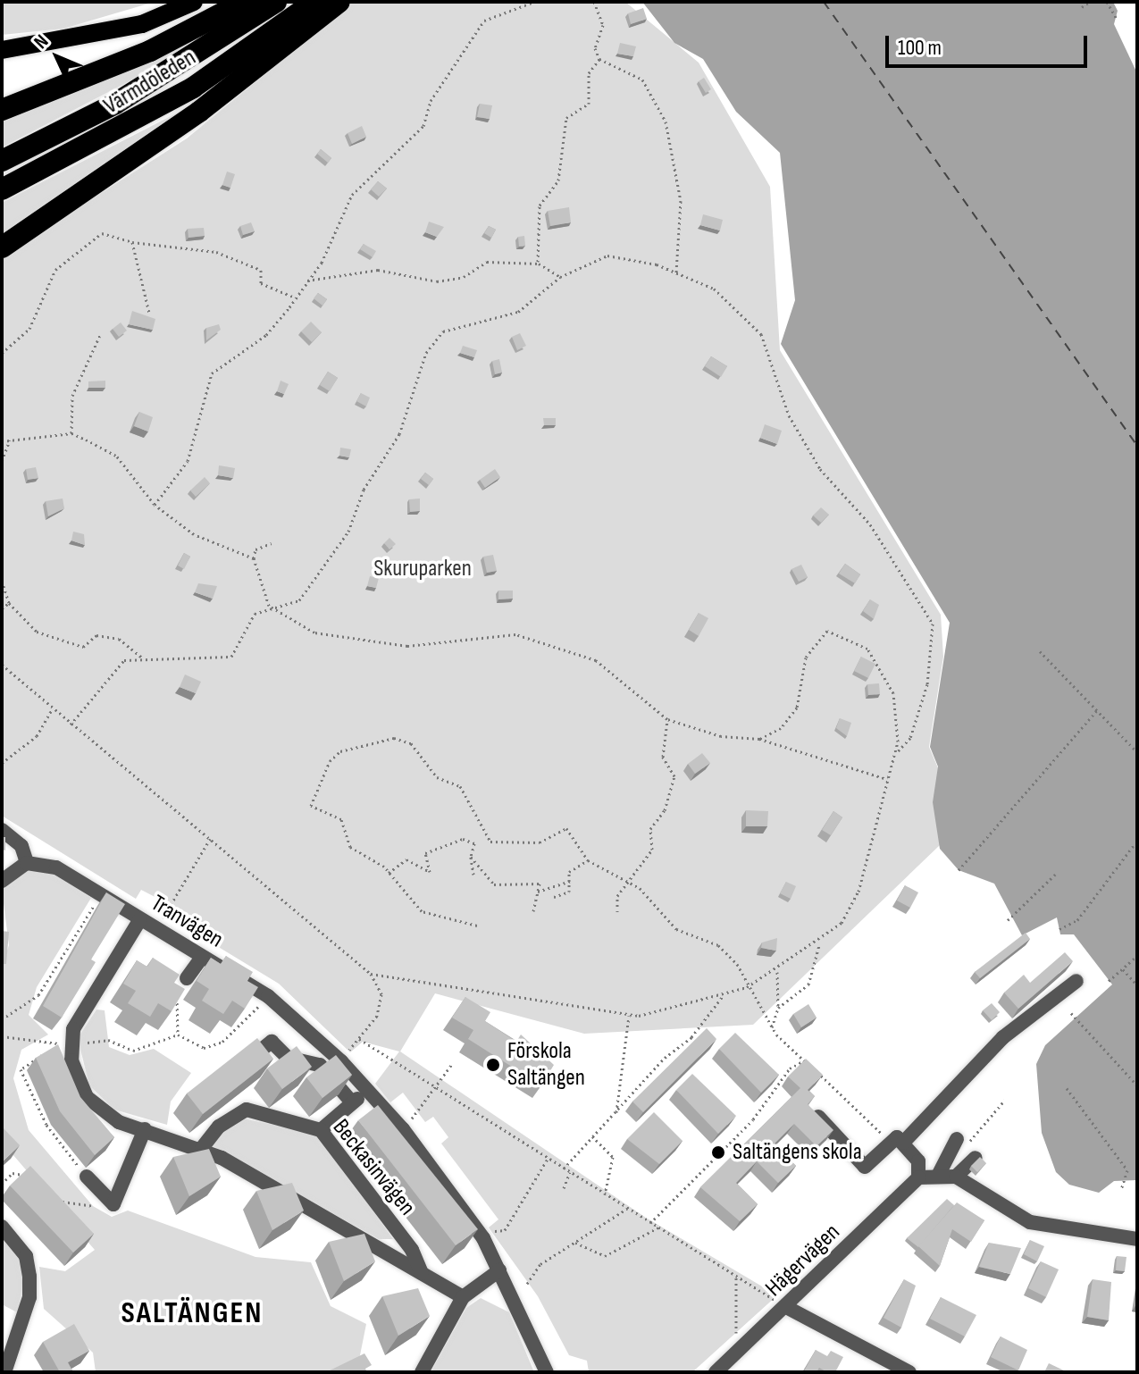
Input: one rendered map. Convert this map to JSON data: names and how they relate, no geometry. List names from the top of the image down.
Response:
{
  "streets": {
    "highway": ["Värmdöleden"],
    "street": ["Tranvägen", "Beckasinvägen", "Hägervägen"]
  },
  "districts": ["SALTÄNGEN"],
  "parks": ["Skuruparken"],
  "places": ["Förskola Saltängen", "Saltängens skola"],
  "scale_bar": "100 m",
  "north": "top left"
}
